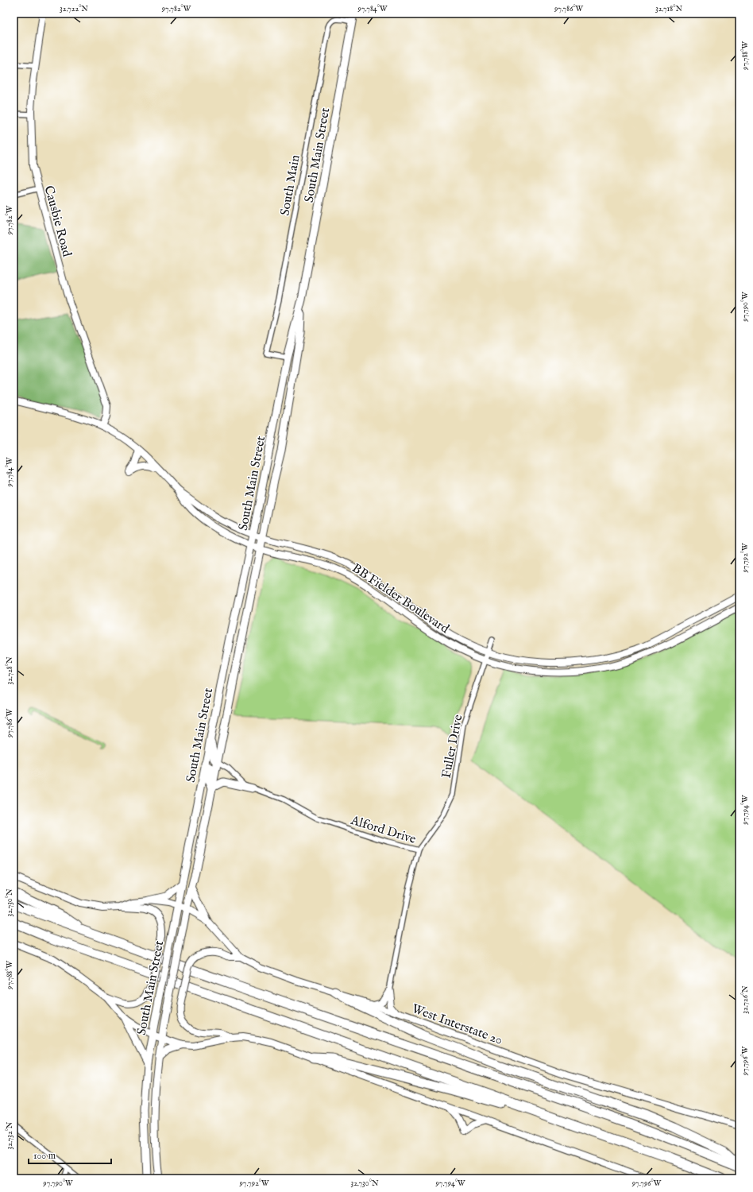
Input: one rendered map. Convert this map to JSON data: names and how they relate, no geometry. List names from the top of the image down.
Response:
{
  "streets": {
    "main road": ["South Main Street"],
    "street": [
      "South Main",
      "Causbie Road",
      "BB Fielder Boulevard",
      "Fuller Drive",
      "Alford Drive",
      "West Interstate 20"
    ]
  },
  "crossings": [
    ["South Main Street", "South Main"],
    ["South Main Street", "BB Fielder Boulevard"],
    ["South Main Street", "Alford Drive"],
    ["South Main Street", "West Interstate 20"],
    ["BB Fielder Boulevard", "Fuller Drive"],
    ["Fuller Drive", "Alford Drive"]
  ],
  "scale_bar": "100 m",
  "coordinates": [
    "32.722°N",
    "97.782°W",
    "97.784°W",
    "97.786°W",
    "32.718°N",
    "97.788°W",
    "97.790°W",
    "97.792°W",
    "32.728°N",
    "97.794°W",
    "32.730°N",
    "32.726°N",
    "97.796°W",
    "32.732°N"
  ]
}
